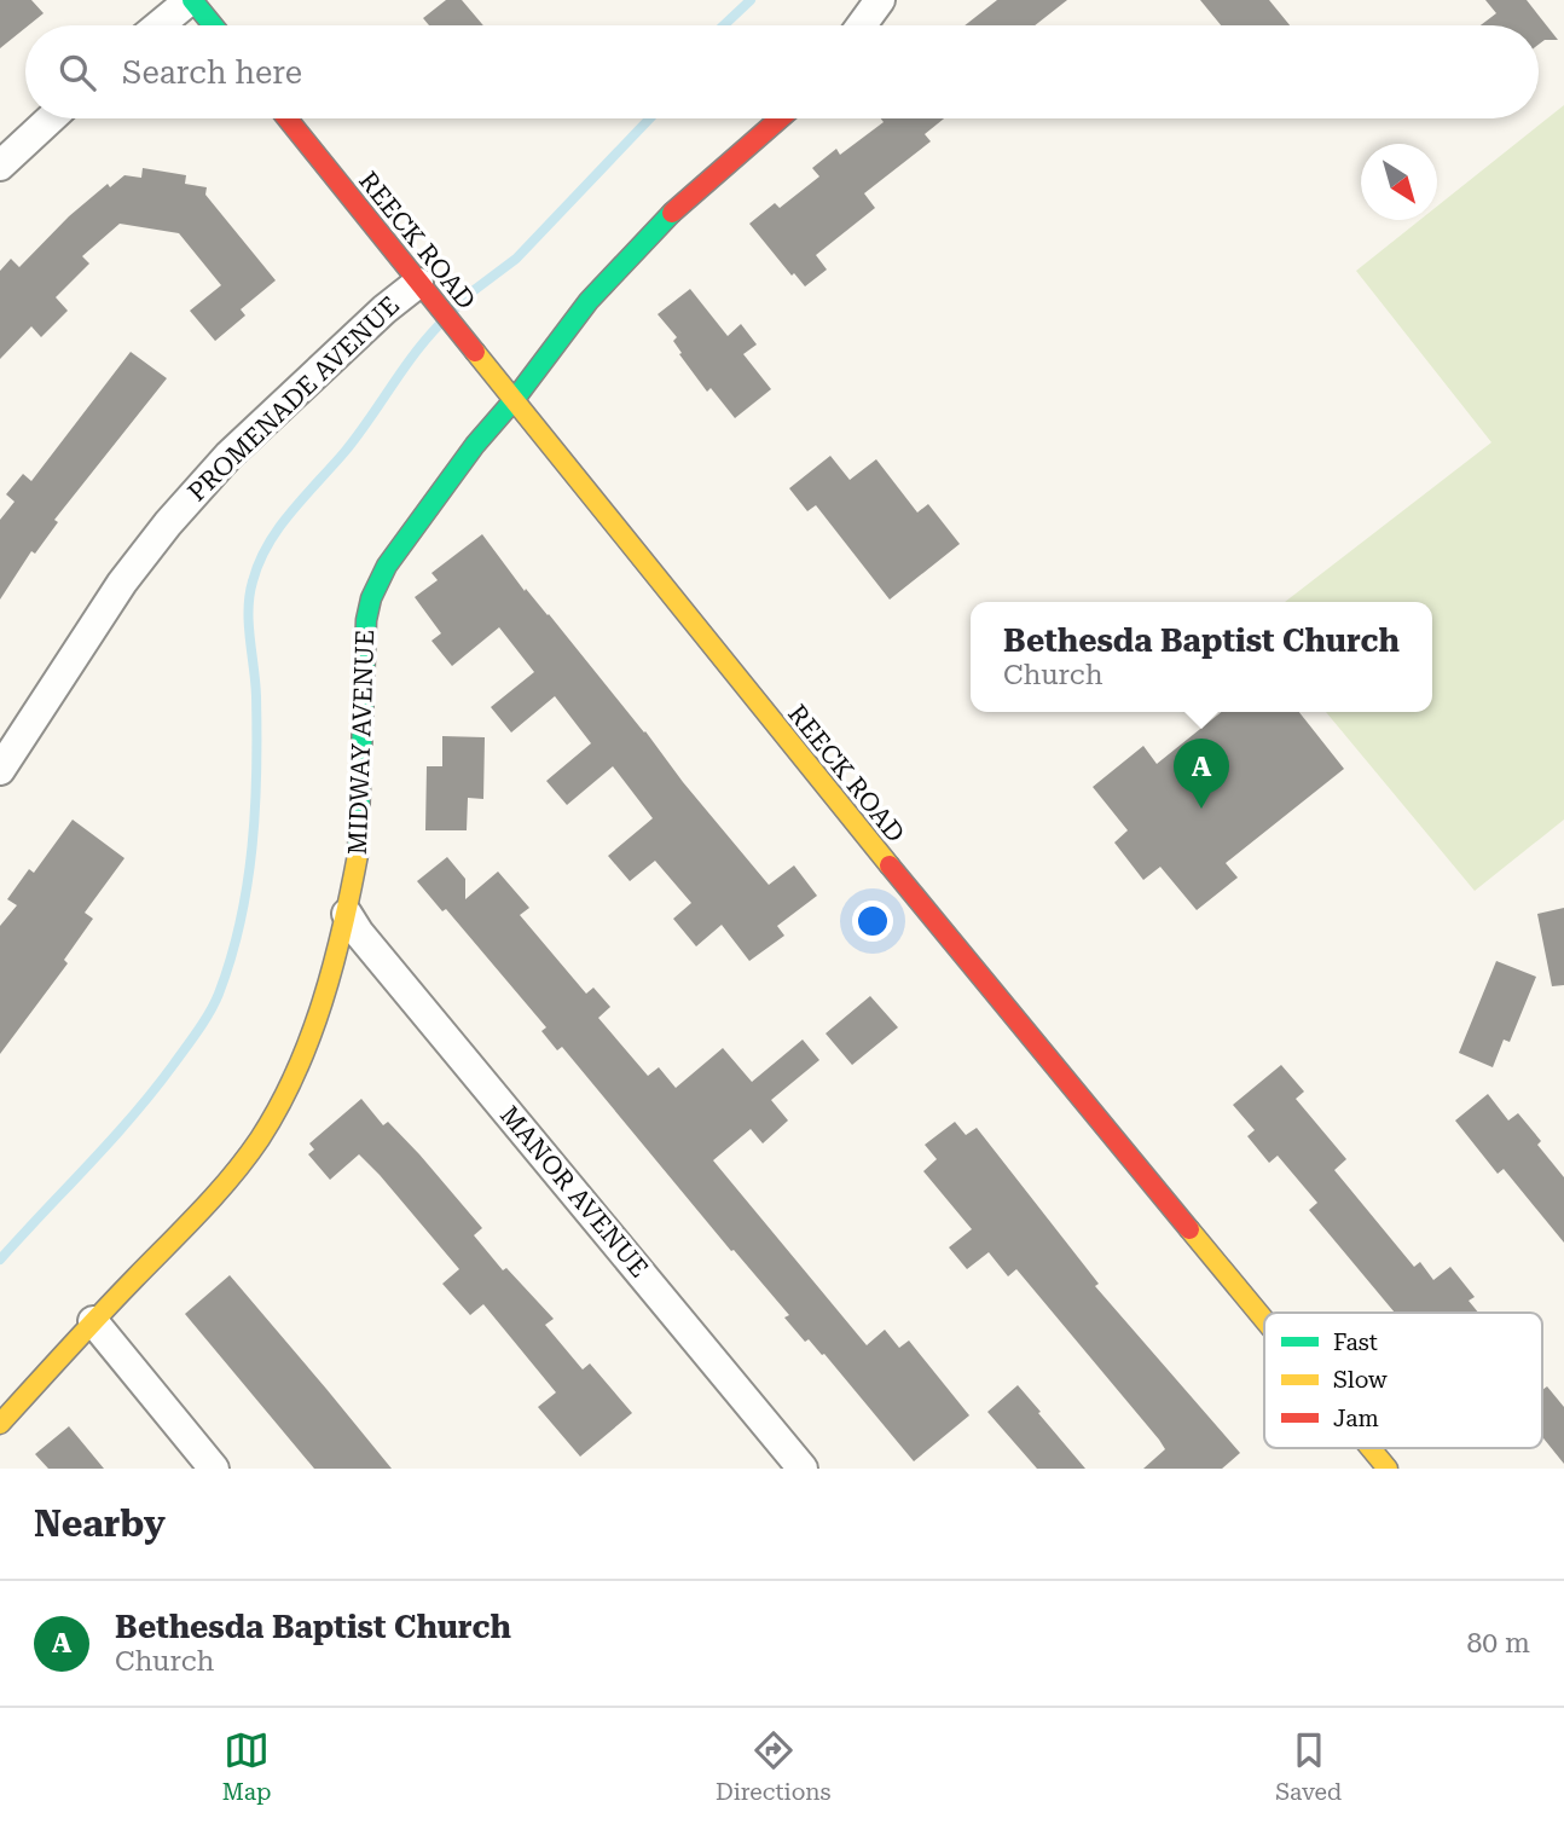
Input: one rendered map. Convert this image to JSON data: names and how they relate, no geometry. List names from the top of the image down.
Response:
{
  "streets": {
    "street": [
      "REECK ROAD",
      "PROMENADE AVENUE",
      "MIDWAY AVENUE",
      "MANOR AVENUE"
    ]
  },
  "crossings": [
    ["REECK ROAD", "PROMENADE AVENUE"],
    ["REECK ROAD", "MIDWAY AVENUE"],
    ["MIDWAY AVENUE", "MANOR AVENUE"]
  ],
  "legend": ["Fast", "Slow", "Jam"],
  "north": "bottom right",
  "page": {
    "search": "Search here",
    "popup": ["Bethesda Baptist Church", "Church"],
    "pins": "A",
    "heading": "Nearby",
    "list": [
      {
        "mark": "A",
        "name": "Bethesda Baptist Church",
        "note": "Church",
        "value": "80 m"
      }
    ],
    "nav": ["Map", "Directions", "Saved"]
  }
}
